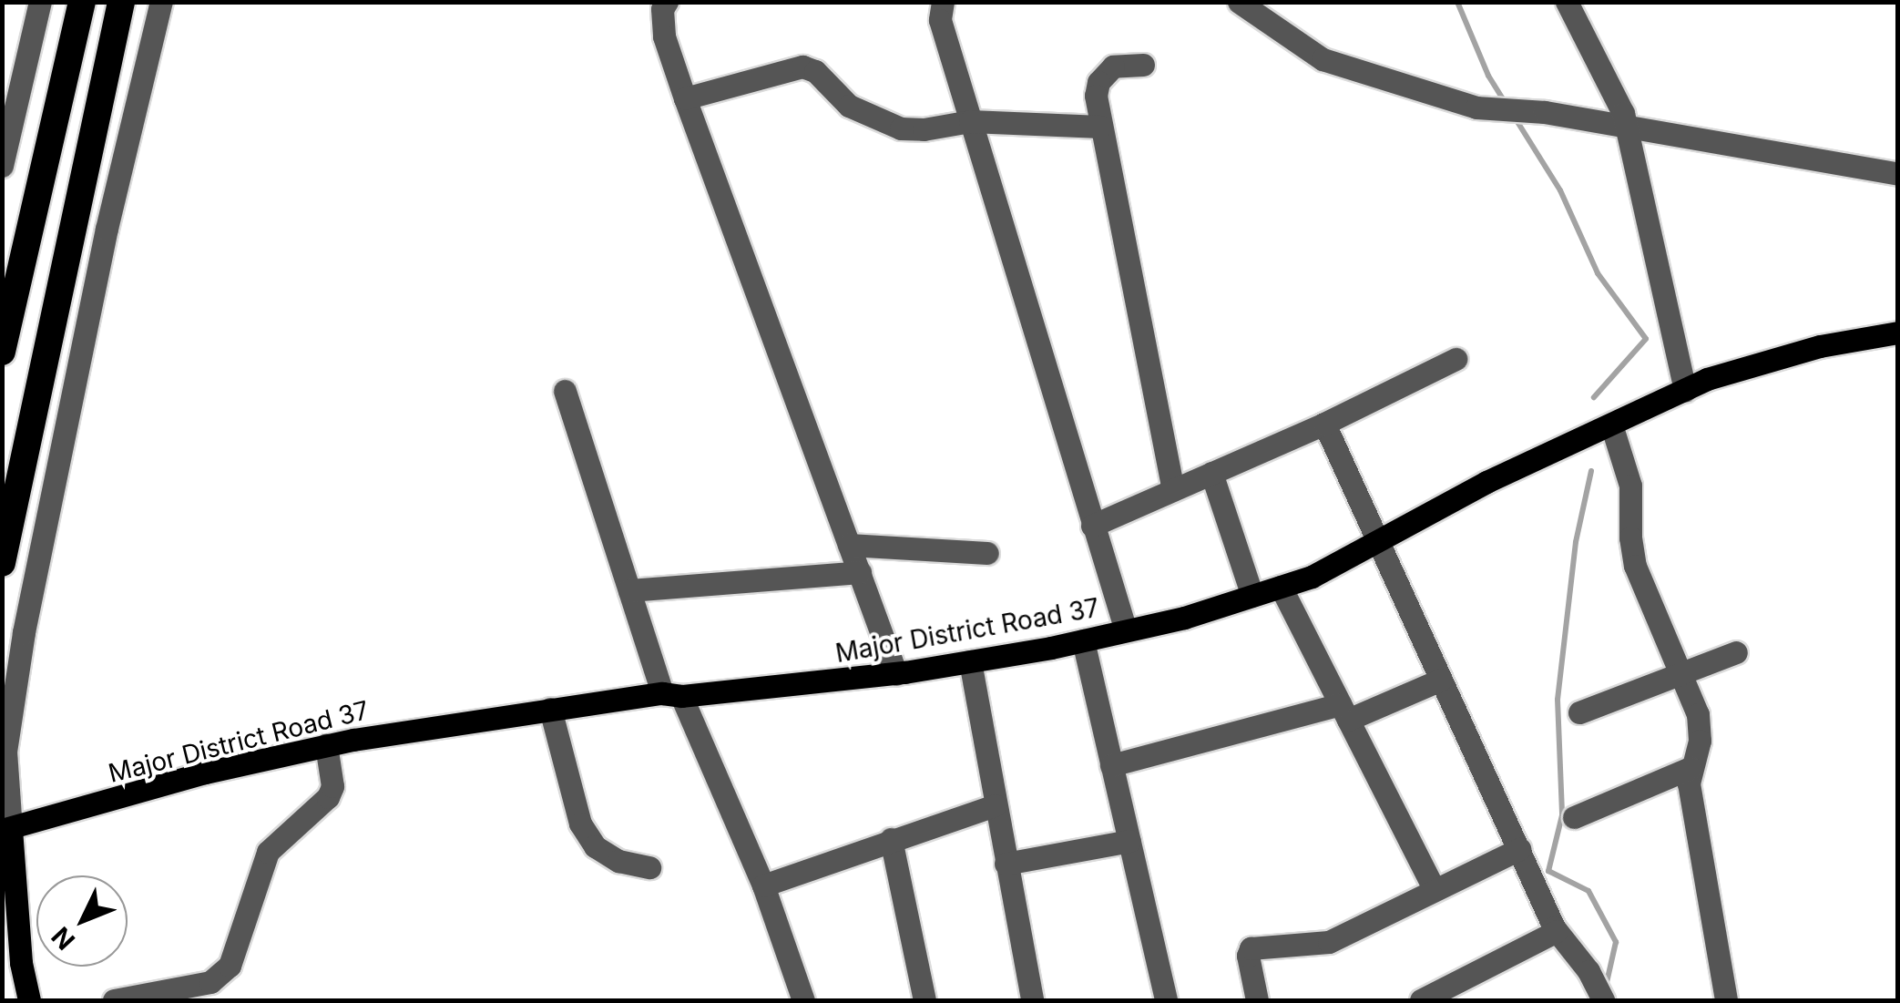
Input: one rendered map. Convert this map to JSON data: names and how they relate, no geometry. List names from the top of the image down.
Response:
{
  "streets": {
    "main road": ["Major District Road 37"]
  },
  "north": "bottom left"
}
